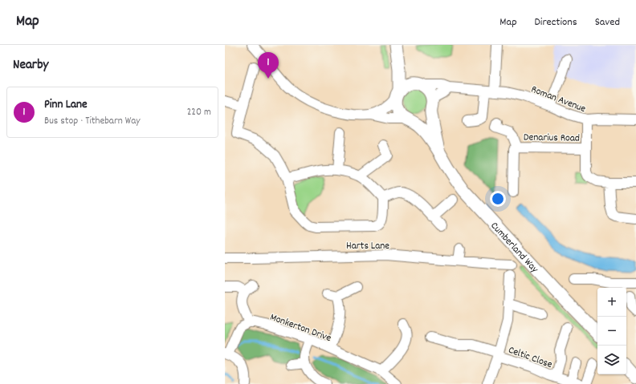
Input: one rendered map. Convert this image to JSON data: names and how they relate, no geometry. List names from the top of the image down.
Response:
{
  "streets": {
    "main road": ["Cumberland Way"],
    "street": [
      "Roman Avenue",
      "Denarius Road",
      "Harts Lane",
      "Monkerton Drive",
      "Celtic Close"
    ]
  },
  "crossings": [
    ["Roman Avenue", "Denarius Road"],
    ["Roman Avenue", "Cumberland Way"]
  ],
  "page": {
    "header": "Map",
    "nav": ["Map", "Directions", "Saved"],
    "heading": "Nearby",
    "pins": "1",
    "list": [
      {
        "mark": "1",
        "name": "Pinn Lane",
        "note": "Bus stop · Tithebarn Way",
        "value": "220 m"
      }
    ],
    "map_buttons": ["+", "−"]
  }
}
